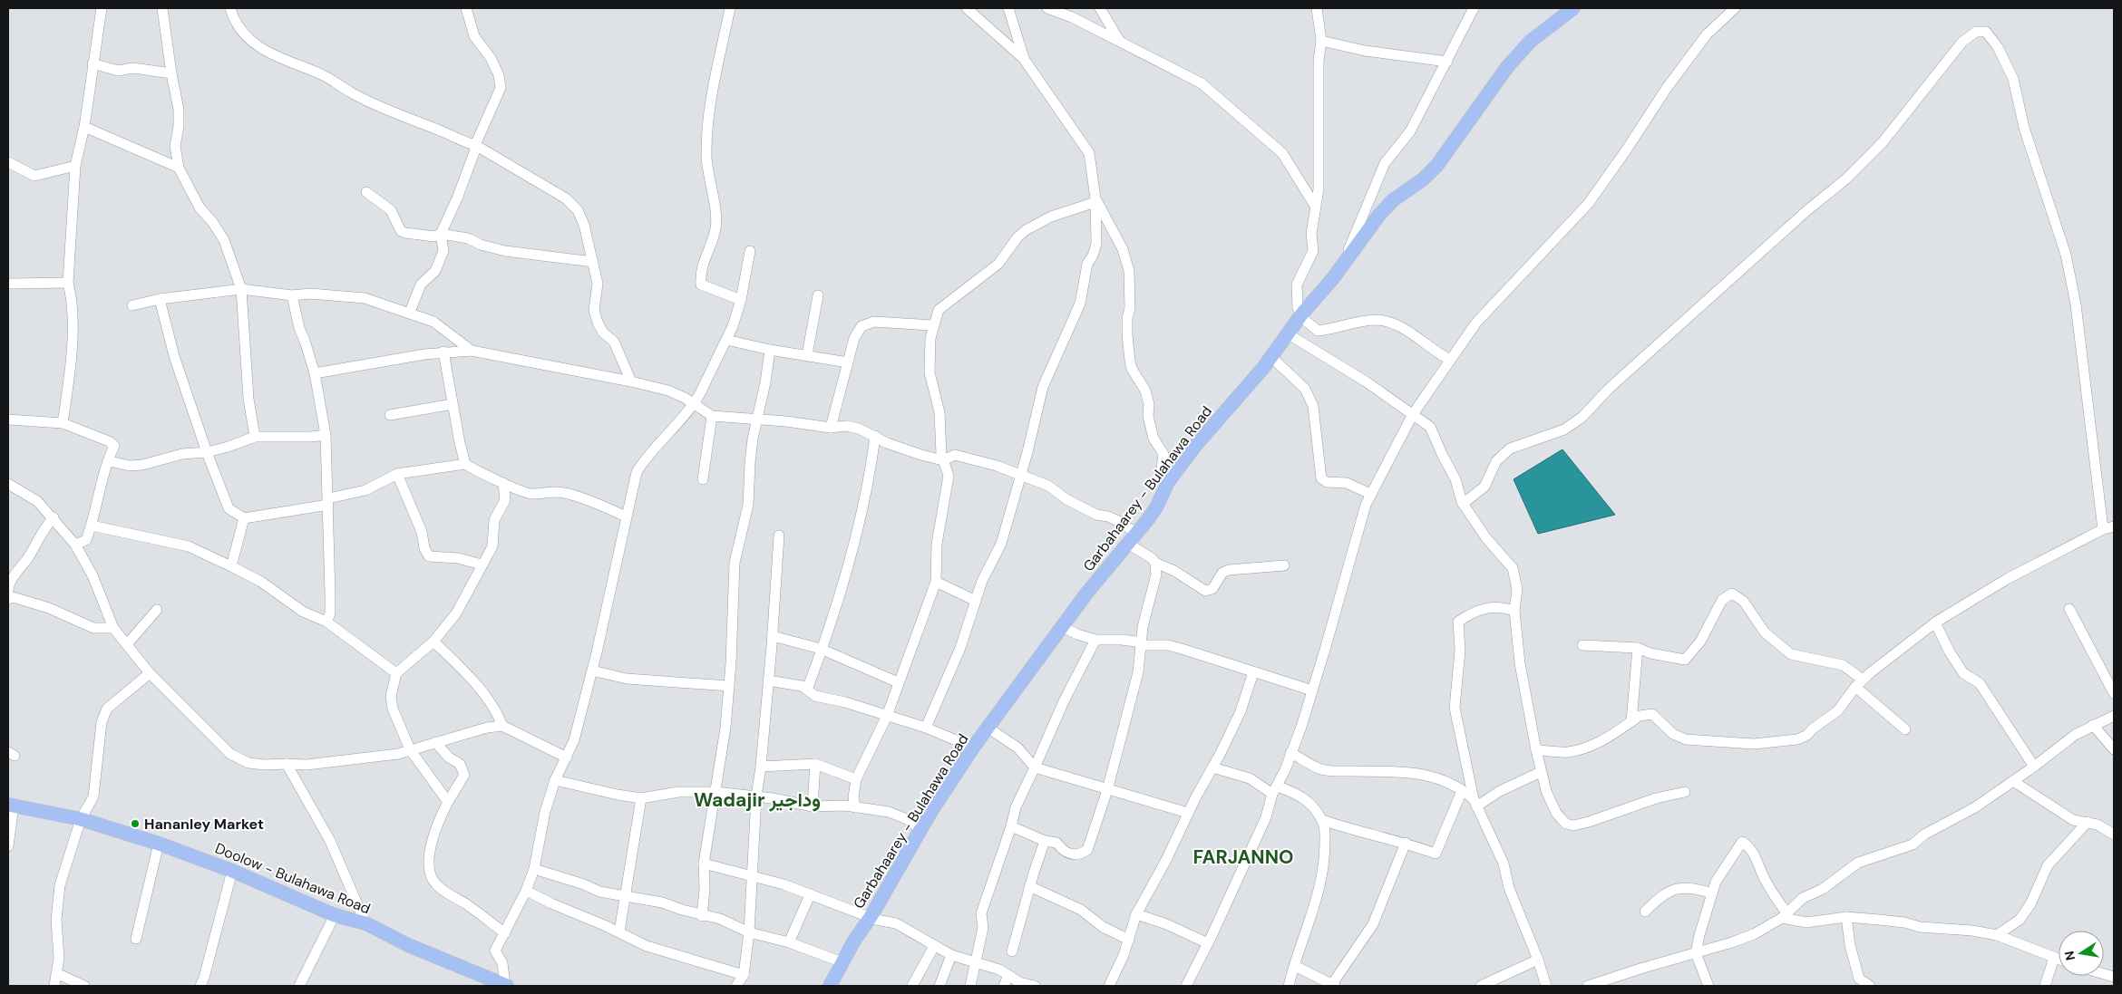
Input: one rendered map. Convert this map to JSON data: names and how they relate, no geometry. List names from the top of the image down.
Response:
{
  "streets": {
    "main road": ["Garbahaarey - Bulahawa Road", "Doolow - Bulahawa Road"]
  },
  "districts": ["Wadajir وداجير", "FARJANNO"],
  "places": ["Hananley Market"],
  "north": "left"
}
